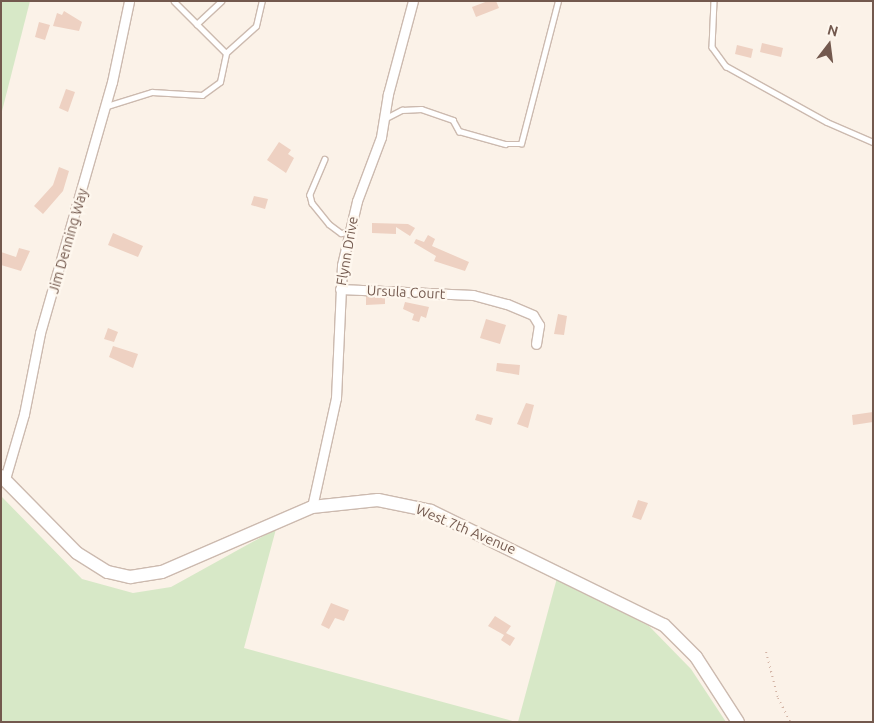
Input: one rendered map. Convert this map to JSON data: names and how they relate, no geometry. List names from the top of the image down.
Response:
{
  "streets": {
    "main road": ["West 7th Avenue"],
    "street": ["Jim Denning Way", "Flynn Drive", "Ursula Court"]
  },
  "crossings": [
    ["Jim Denning Way", "West 7th Avenue"],
    ["Flynn Drive", "Ursula Court"],
    ["Flynn Drive", "West 7th Avenue"]
  ],
  "north": "top"
}
